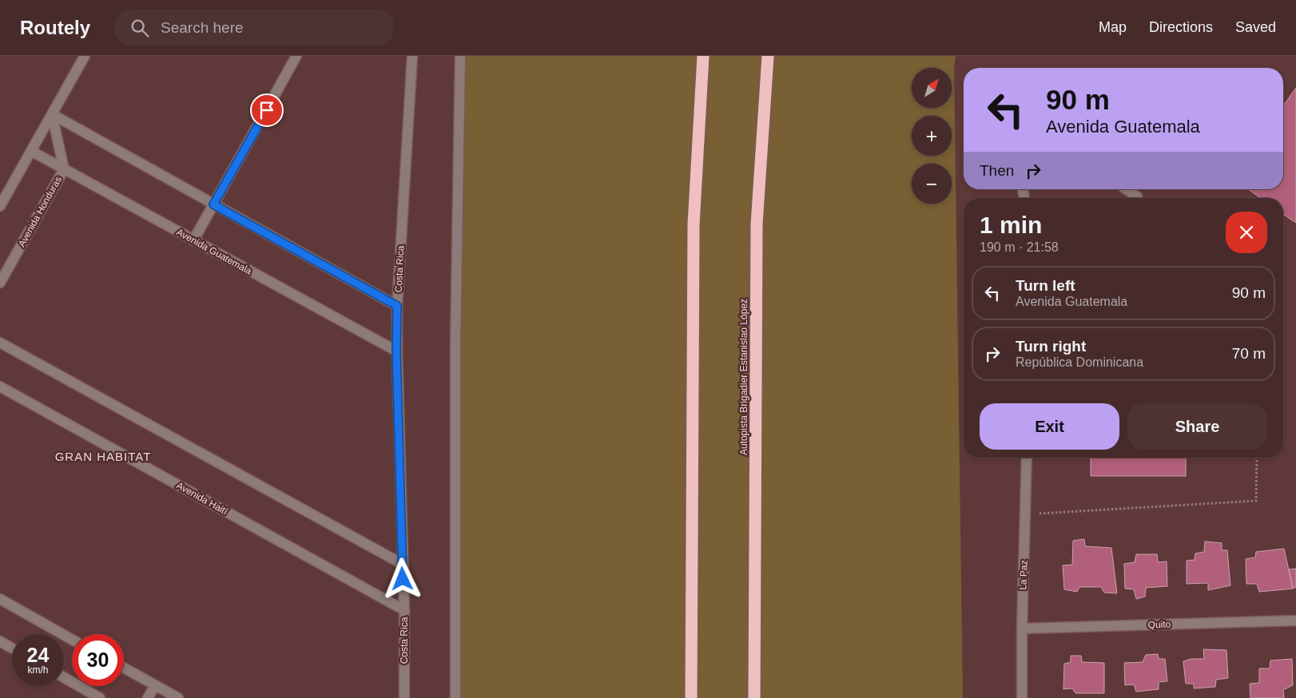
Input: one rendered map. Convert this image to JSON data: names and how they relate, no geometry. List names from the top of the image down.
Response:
{
  "streets": {
    "highway": ["Autopista Brigadier Estanislao López"],
    "street": [
      "Avenida Honduras",
      "Avenida Guatemala",
      "Costa Rica",
      "Avenida Haití",
      "La Paz",
      "Quito"
    ]
  },
  "crossings": [
    ["Avenida Honduras", "Avenida Guatemala"],
    ["Avenida Guatemala", "Costa Rica"],
    ["Costa Rica", "Avenida Haití"],
    ["La Paz", "Quito"]
  ],
  "districts": ["GRAN HABITAT"],
  "north": "top right",
  "page": {
    "header": "Routely",
    "search": "Search here",
    "nav": ["Map", "Directions", "Saved"],
    "map_buttons": ["+", "−"],
    "turn": ["90 m", "Avenida Guatemala"],
    "then": "Then",
    "heading": ["1 min", "190 m · 21:58"],
    "list": [
      {
        "name": "Turn left",
        "note": "Avenida Guatemala",
        "value": "90 m"
      },
      {
        "name": "Turn right",
        "note": "República Dominicana",
        "value": "70 m"
      }
    ],
    "buttons": ["Exit", "Share"],
    "speed": "24 km/h",
    "limit": "30"
  }
}
